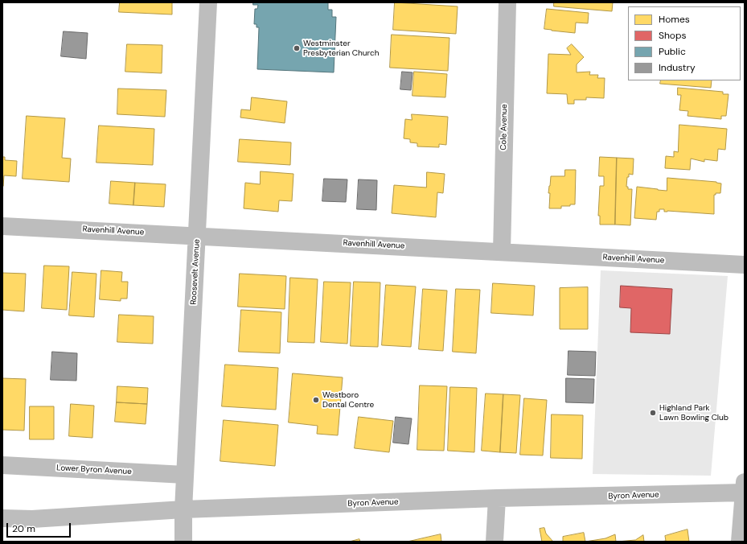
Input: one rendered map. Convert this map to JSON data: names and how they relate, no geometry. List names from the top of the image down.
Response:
{
  "streets": {
    "street": [
      "Cole Avenue",
      "Ravenhill Avenue",
      "Roosevelt Avenue",
      "Lower Byron Avenue",
      "Byron Avenue"
    ]
  },
  "crossings": [
    ["Cole Avenue", "Ravenhill Avenue"],
    ["Ravenhill Avenue", "Roosevelt Avenue"],
    ["Roosevelt Avenue", "Lower Byron Avenue"],
    ["Roosevelt Avenue", "Byron Avenue"]
  ],
  "places": ["Westminster Presbyterian Church", "Westboro Dental Centre", "Highland Park Lawn Bowling Club"],
  "legend": [
    "Homes",
    "Shops",
    "Public",
    "Industry"
  ],
  "scale_bar": "20 m"
}
